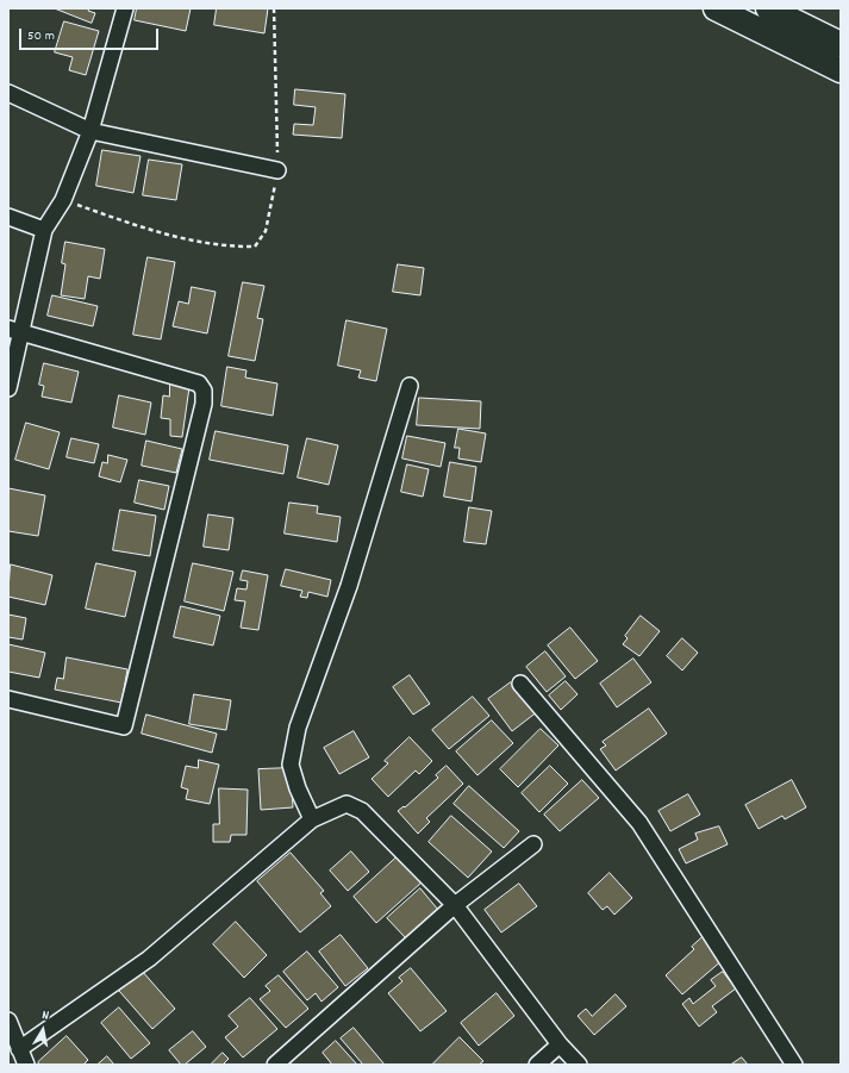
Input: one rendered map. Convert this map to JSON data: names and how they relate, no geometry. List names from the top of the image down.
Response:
{
  "scale_bar": "50 m",
  "north": "top"
}
